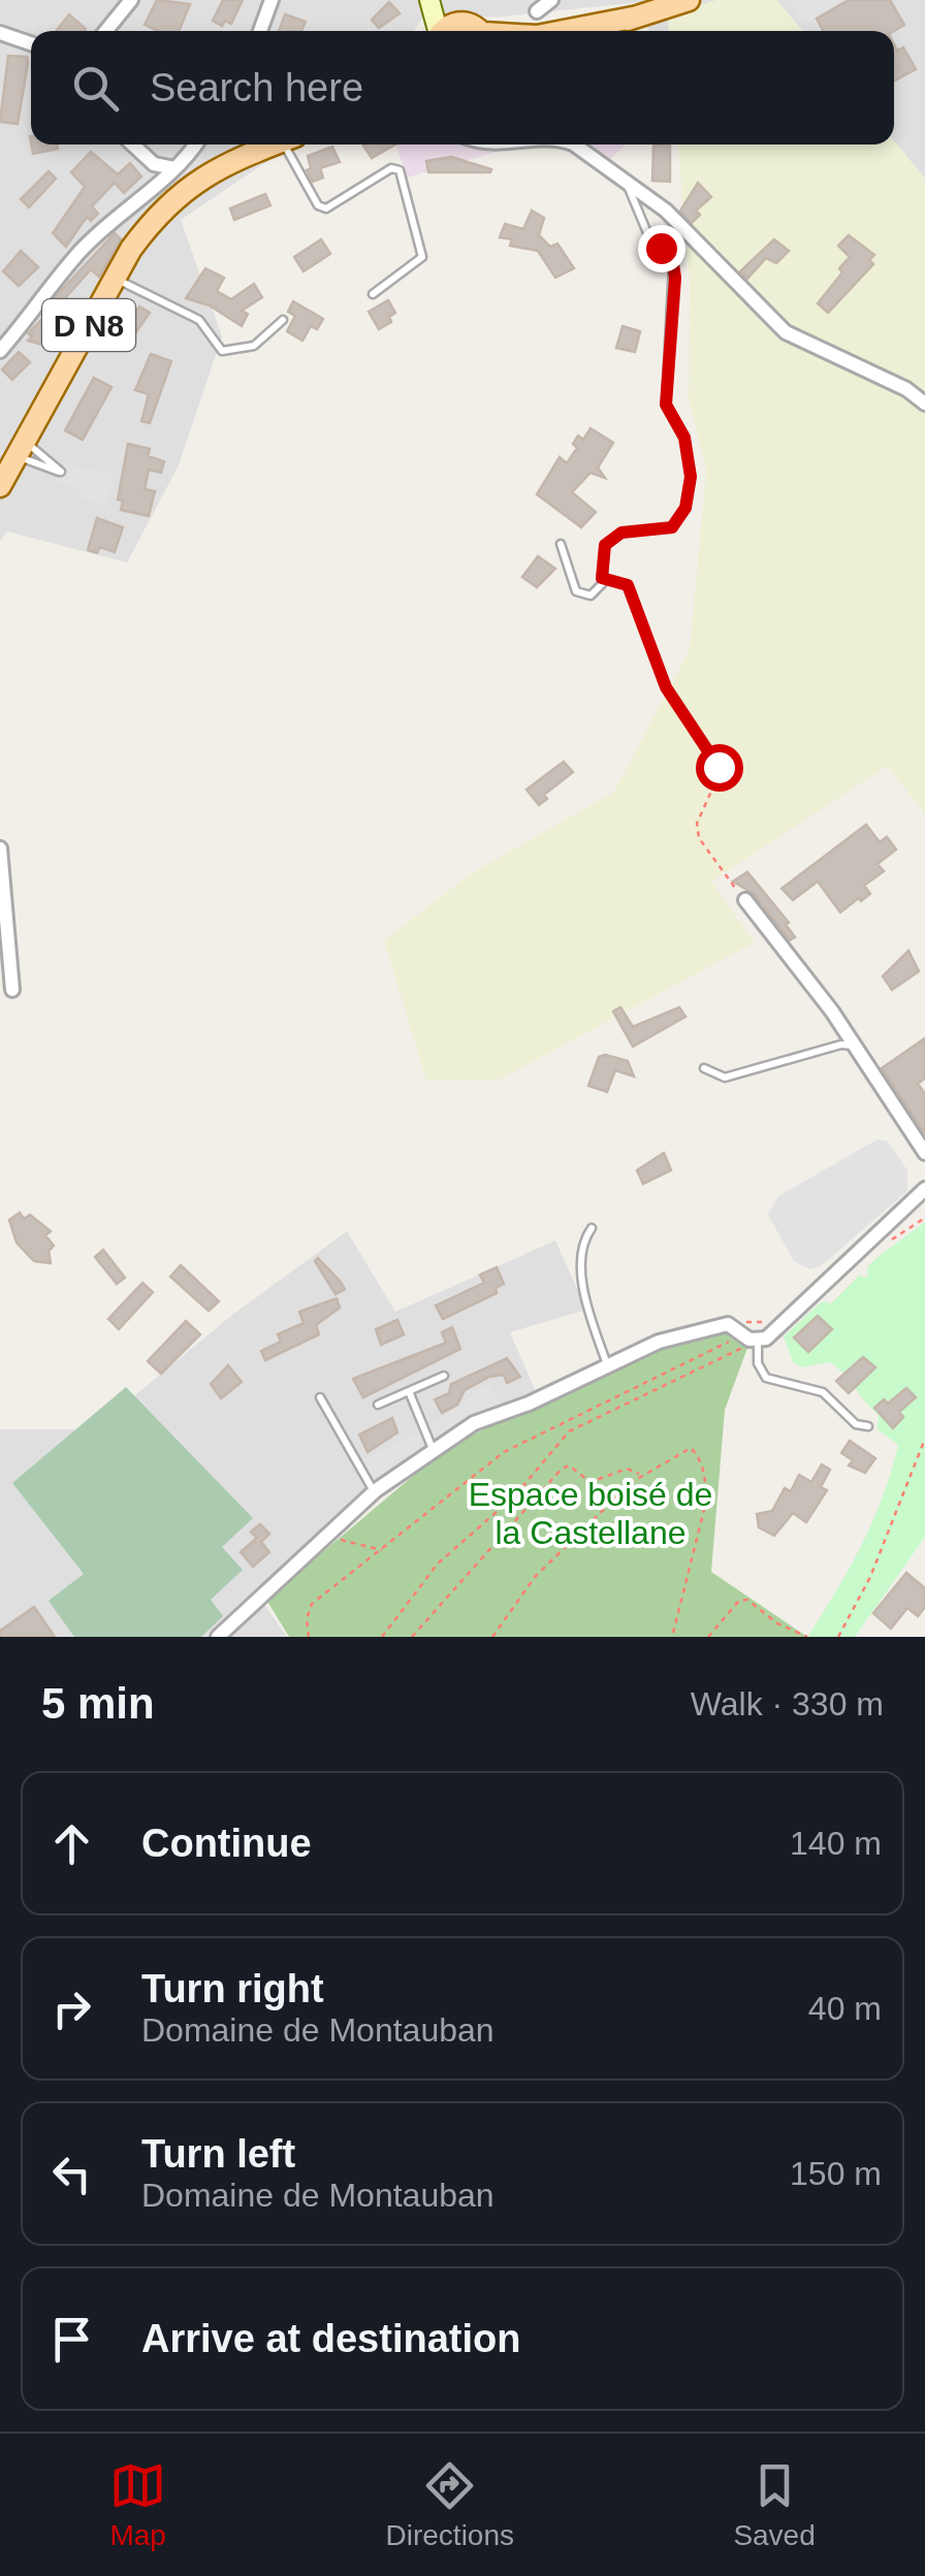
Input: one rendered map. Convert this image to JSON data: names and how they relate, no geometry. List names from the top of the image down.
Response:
{
  "streets": {
    "main road": ["D N8"]
  },
  "parks": ["Espace boisé de la Castellane"],
  "page": {
    "search": "Search here",
    "heading": ["5 min", "Walk · 330 m"],
    "list": [
      ["Continue", "140 m"],
      ["Turn right", "Domaine de Montauban", "40 m"],
      ["Turn left", "Domaine de Montauban", "150 m"],
      "Arrive at destination"
    ],
    "nav": ["Map", "Directions", "Saved"]
  }
}
